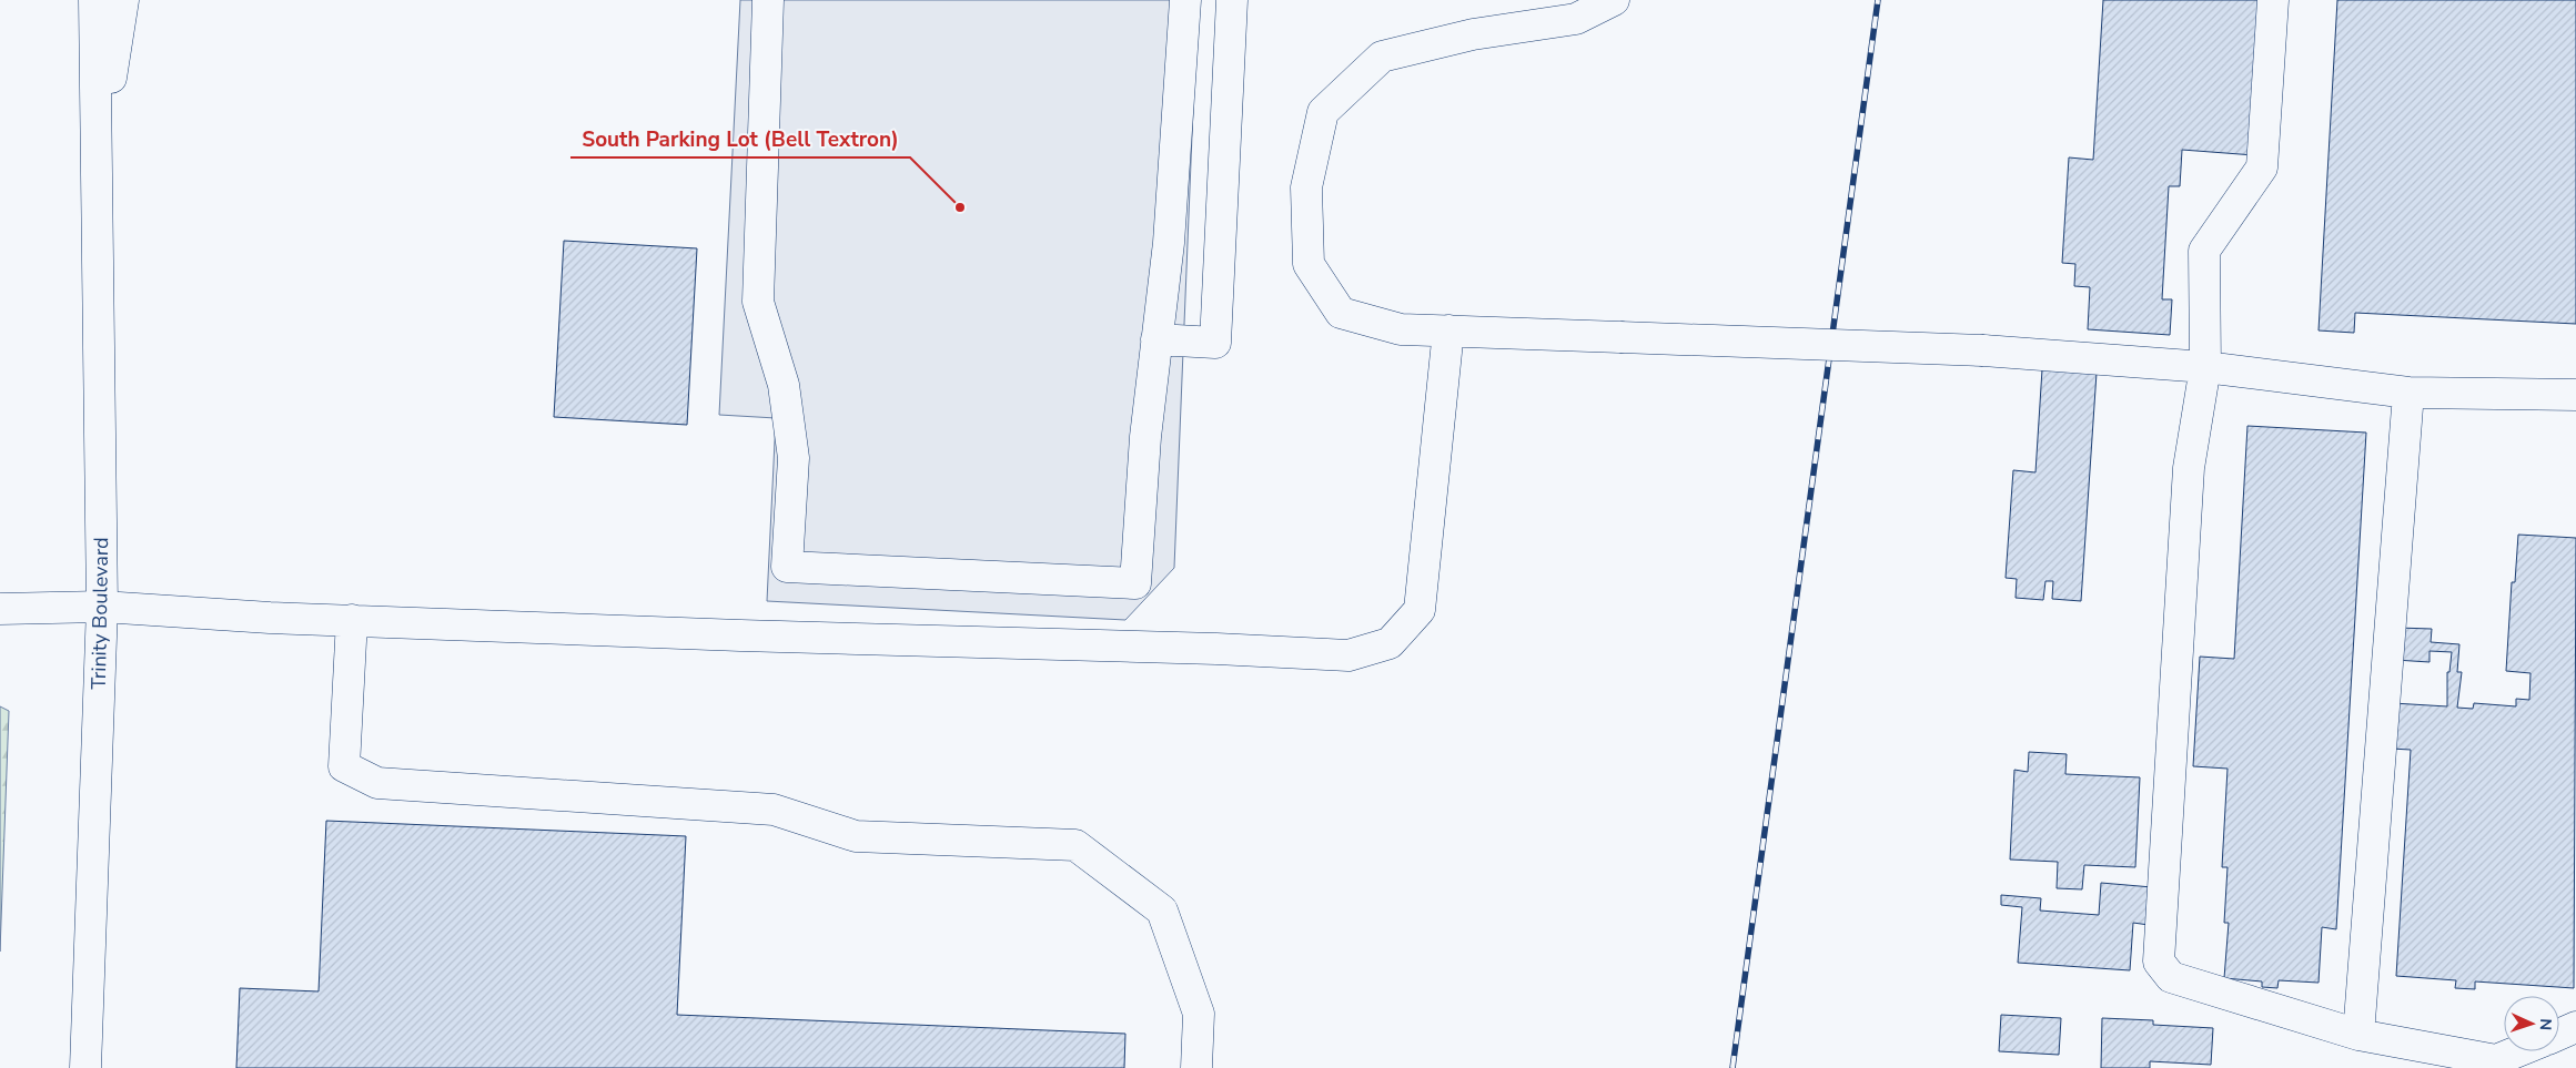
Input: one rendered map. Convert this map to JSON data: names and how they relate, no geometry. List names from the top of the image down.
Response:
{
  "streets": {
    "main road": ["Trinity Boulevard"]
  },
  "places": ["South Parking Lot (Bell Textron)"],
  "north": "right"
}
